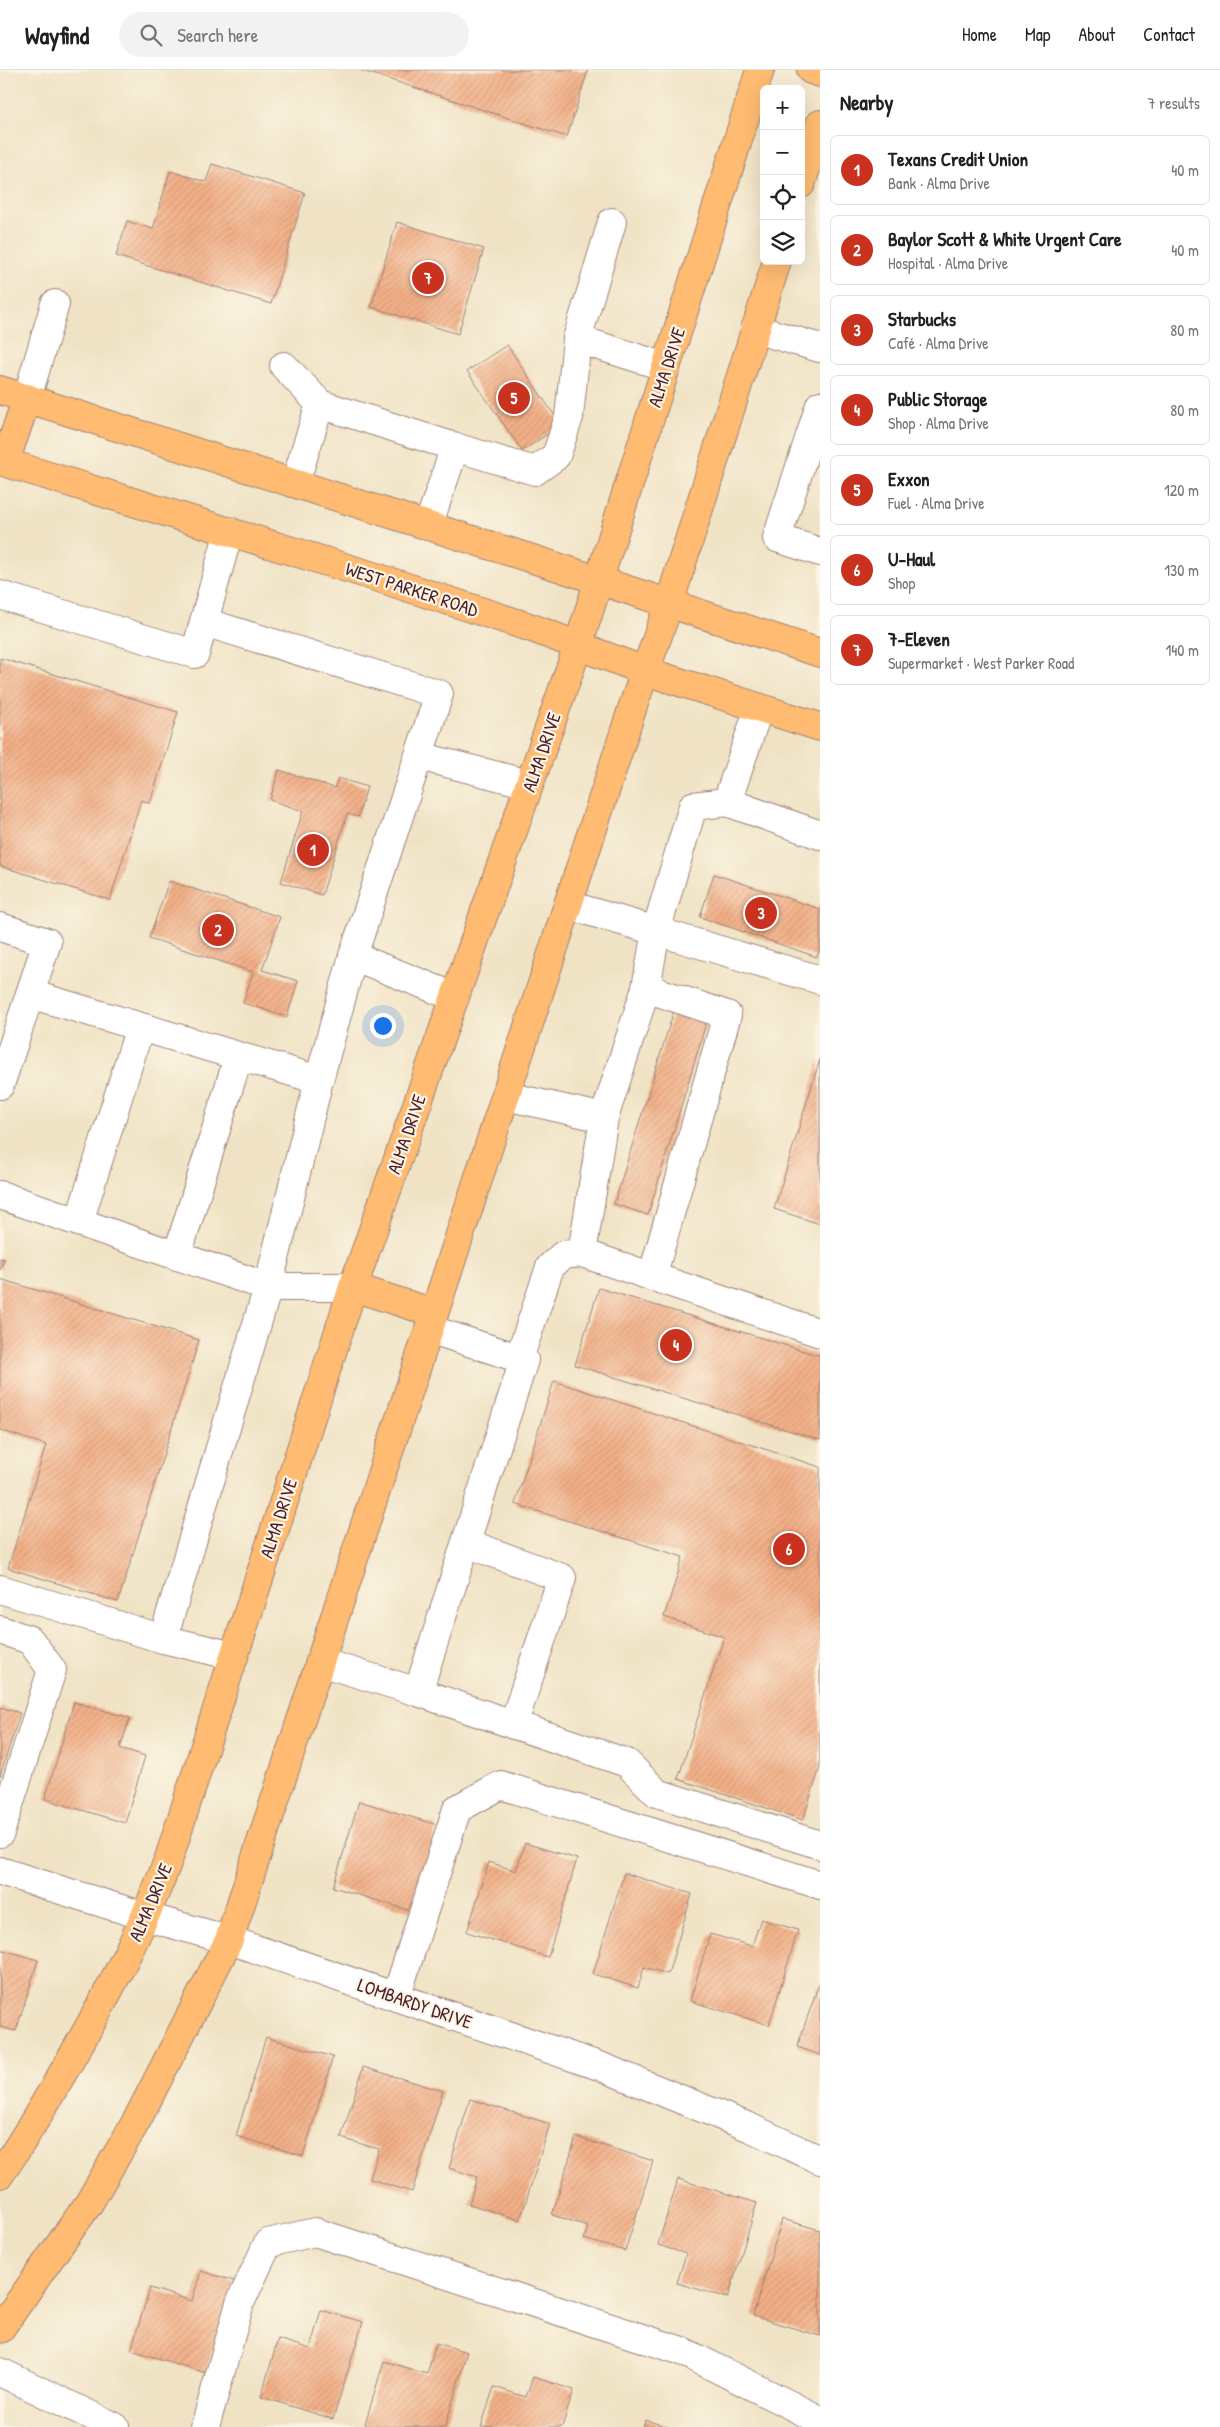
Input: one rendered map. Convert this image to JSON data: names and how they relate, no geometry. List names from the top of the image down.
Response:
{
  "streets": {
    "main road": ["ALMA DRIVE", "WEST PARKER ROAD"],
    "street": ["LOMBARDY DRIVE"]
  },
  "crossings": [
    ["ALMA DRIVE", "WEST PARKER ROAD"],
    ["ALMA DRIVE", "LOMBARDY DRIVE"]
  ],
  "page": {
    "header": "Wayfind",
    "search": "Search here",
    "nav": [
      "Home",
      "Map",
      "About",
      "Contact"
    ],
    "heading": ["Nearby", "7 results"],
    "map_buttons": ["+", "−"],
    "list": [
      {
        "mark": "1",
        "name": "Texans Credit Union",
        "note": "Bank · Alma Drive",
        "value": "40 m"
      },
      {
        "mark": "2",
        "name": "Baylor Scott & White Urgent Care",
        "note": "Hospital · Alma Drive",
        "value": "40 m"
      },
      {
        "mark": "3",
        "name": "Starbucks",
        "note": "Café · Alma Drive",
        "value": "80 m"
      },
      {
        "mark": "4",
        "name": "Public Storage",
        "note": "Shop · Alma Drive",
        "value": "80 m"
      },
      {
        "mark": "5",
        "name": "Exxon",
        "note": "Fuel · Alma Drive",
        "value": "120 m"
      },
      {
        "mark": "6",
        "name": "U-Haul",
        "note": "Shop",
        "value": "130 m"
      },
      {
        "mark": "7",
        "name": "7-Eleven",
        "note": "Supermarket · West Parker Road",
        "value": "140 m"
      }
    ],
    "pins": [
      "7",
      "5",
      "1",
      "3",
      "2",
      "4",
      "6"
    ]
  }
}
